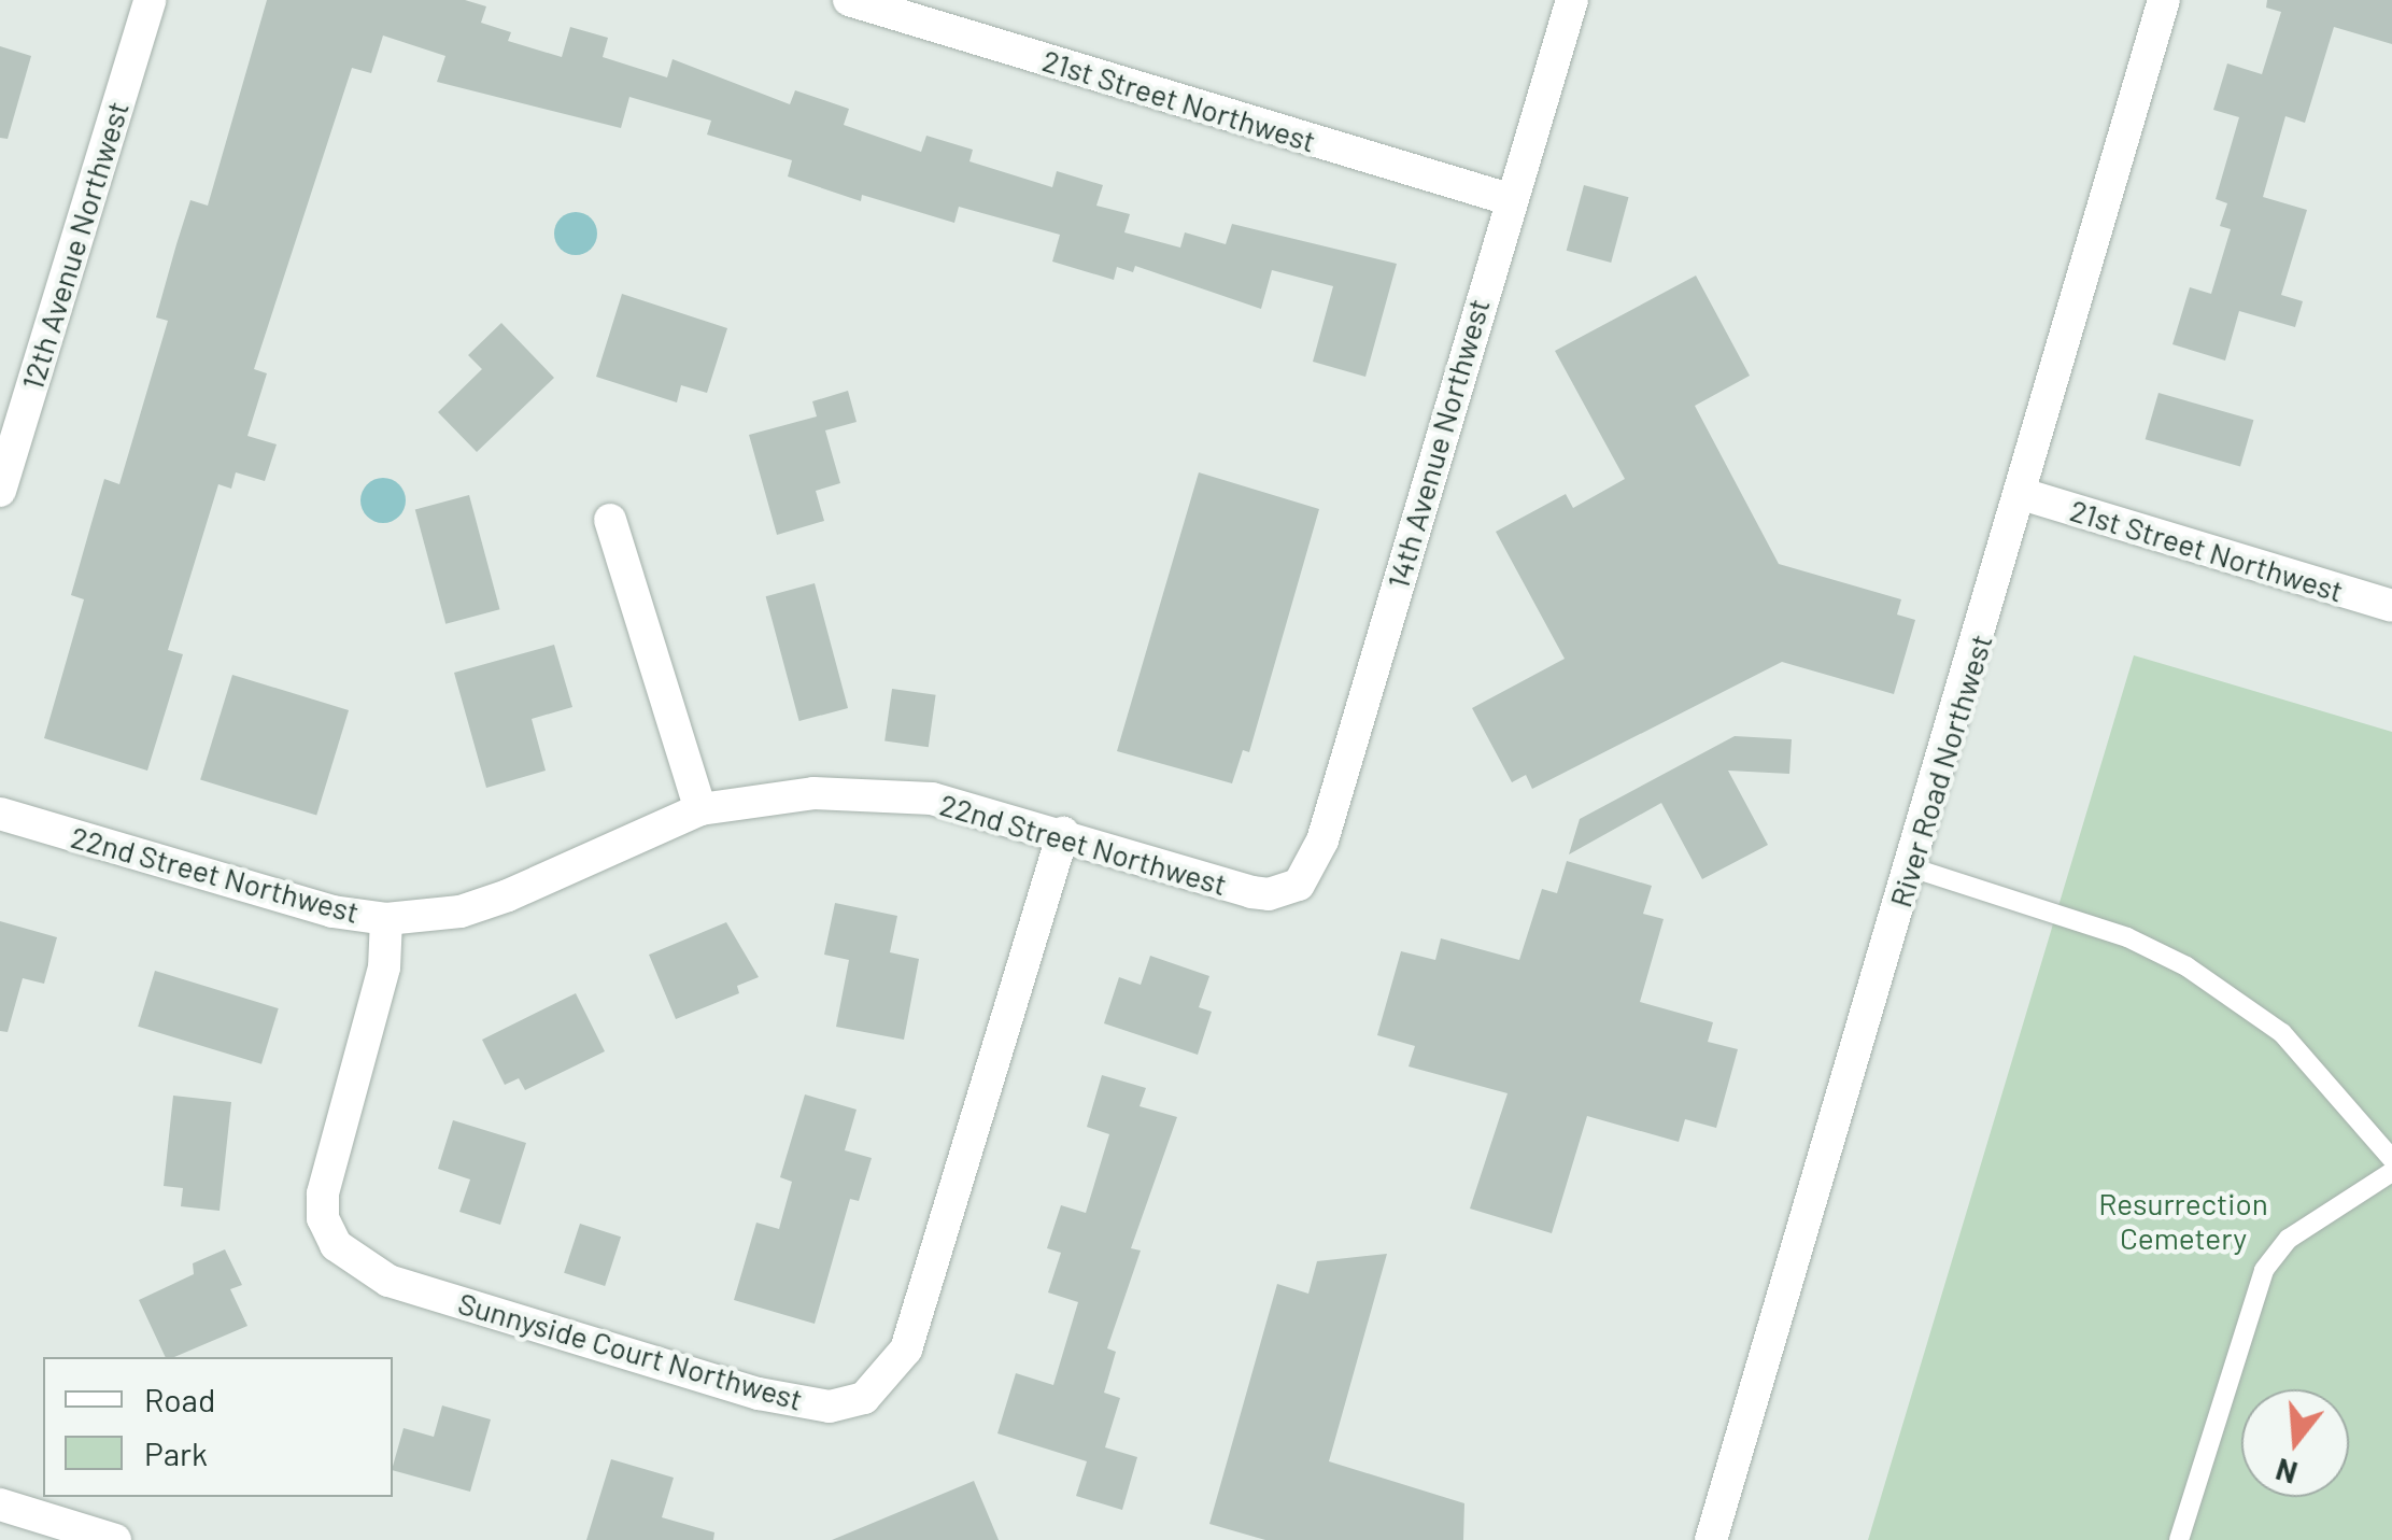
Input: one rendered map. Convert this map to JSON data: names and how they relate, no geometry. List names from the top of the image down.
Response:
{
  "streets": {
    "street": [
      "21st Street Northwest",
      "12th Avenue Northwest",
      "14th Avenue Northwest",
      "River Road Northwest",
      "22nd Street Northwest",
      "Sunnyside Court Northwest"
    ]
  },
  "crossings": [
    ["21st Street Northwest", "14th Avenue Northwest"],
    ["21st Street Northwest", "River Road Northwest"],
    ["14th Avenue Northwest", "22nd Street Northwest"],
    ["22nd Street Northwest", "Sunnyside Court Northwest"]
  ],
  "parks": ["Resurrection Cemetery"],
  "legend": ["Road", "Park"],
  "north": "bottom"
}
